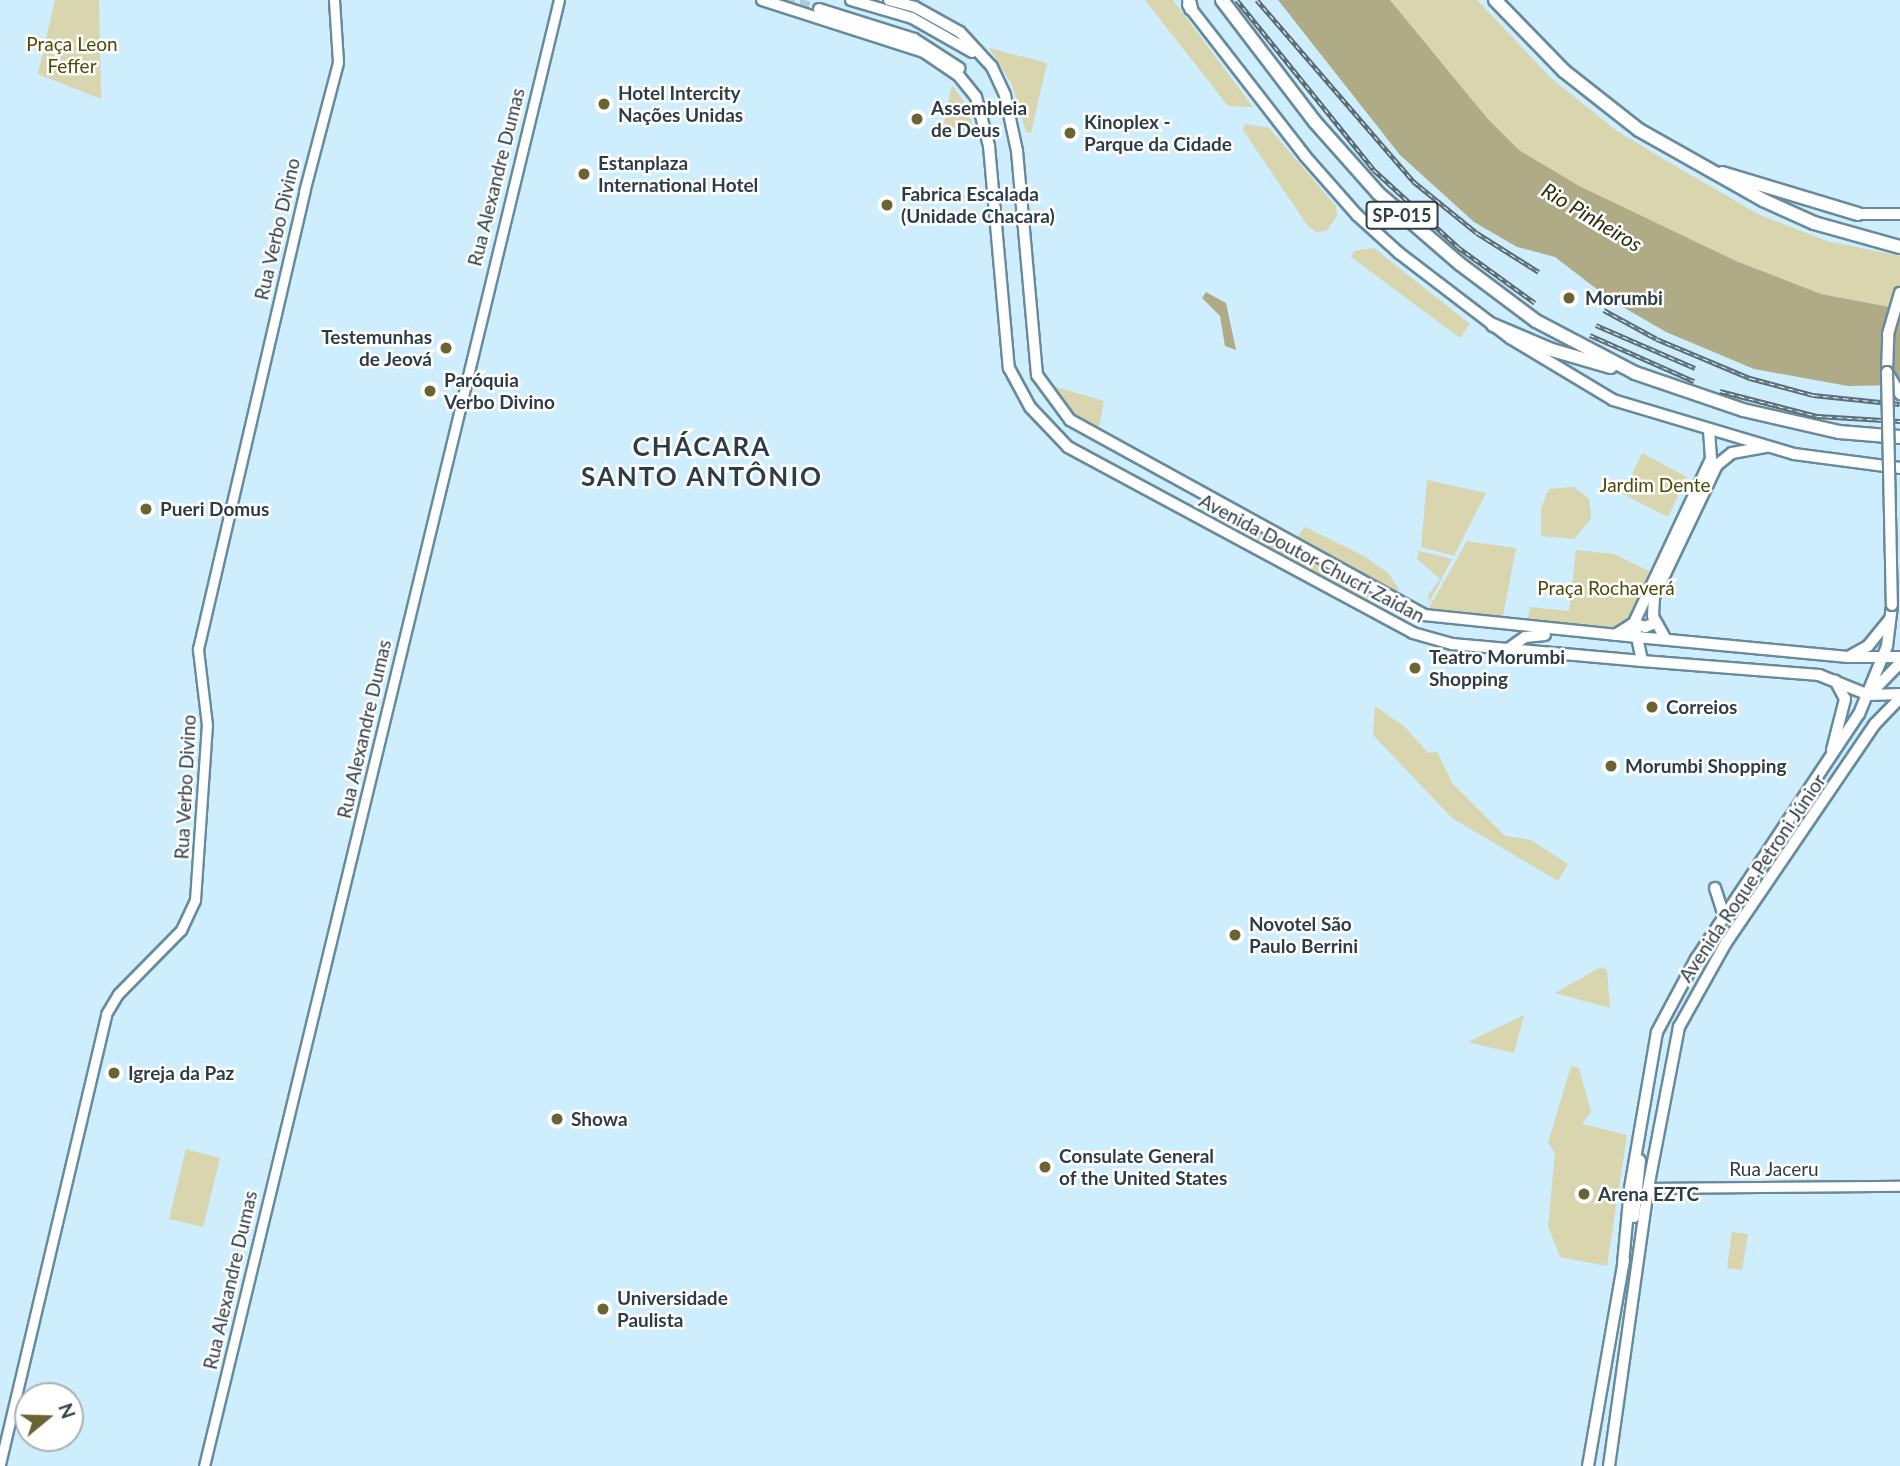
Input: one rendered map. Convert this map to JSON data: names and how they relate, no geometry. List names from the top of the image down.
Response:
{
  "streets": {
    "highway": ["SP-015"],
    "main road": ["Avenida Doutor Chucri Zaidan", "Avenida Roque Petroni Júnior"],
    "street": ["Rua Alexandre Dumas", "Rua Verbo Divino", "Rua Jaceru"]
  },
  "crossings": [
    ["Avenida Doutor Chucri Zaidan", "Avenida Roque Petroni Júnior"],
    ["Avenida Roque Petroni Júnior", "Rua Jaceru"]
  ],
  "districts": ["CHÁCARA SANTO ANTÔNIO"],
  "water": ["Rio Pinheiros"],
  "parks": ["Praça Leon Feffer", "Jardim Dente", "Praça Rochaverá"],
  "places": [
    "Hotel Intercity Nações Unidas",
    "Assembleia de Deus",
    "Kinoplex - Parque da Cidade",
    "Estanplaza International Hotel",
    "Fabrica Escalada (Unidade Chacara)",
    "Morumbi",
    "Testemunhas de Jeová",
    "Paróquia Verbo Divino",
    "Pueri Domus",
    "Teatro Morumbi Shopping",
    "Correios",
    "Morumbi Shopping",
    "Novotel São Paulo Berrini",
    "Igreja da Paz",
    "Showa",
    "Consulate General of the United States",
    "Arena EZTC",
    "Universidade Paulista"
  ],
  "north": "right"
}
